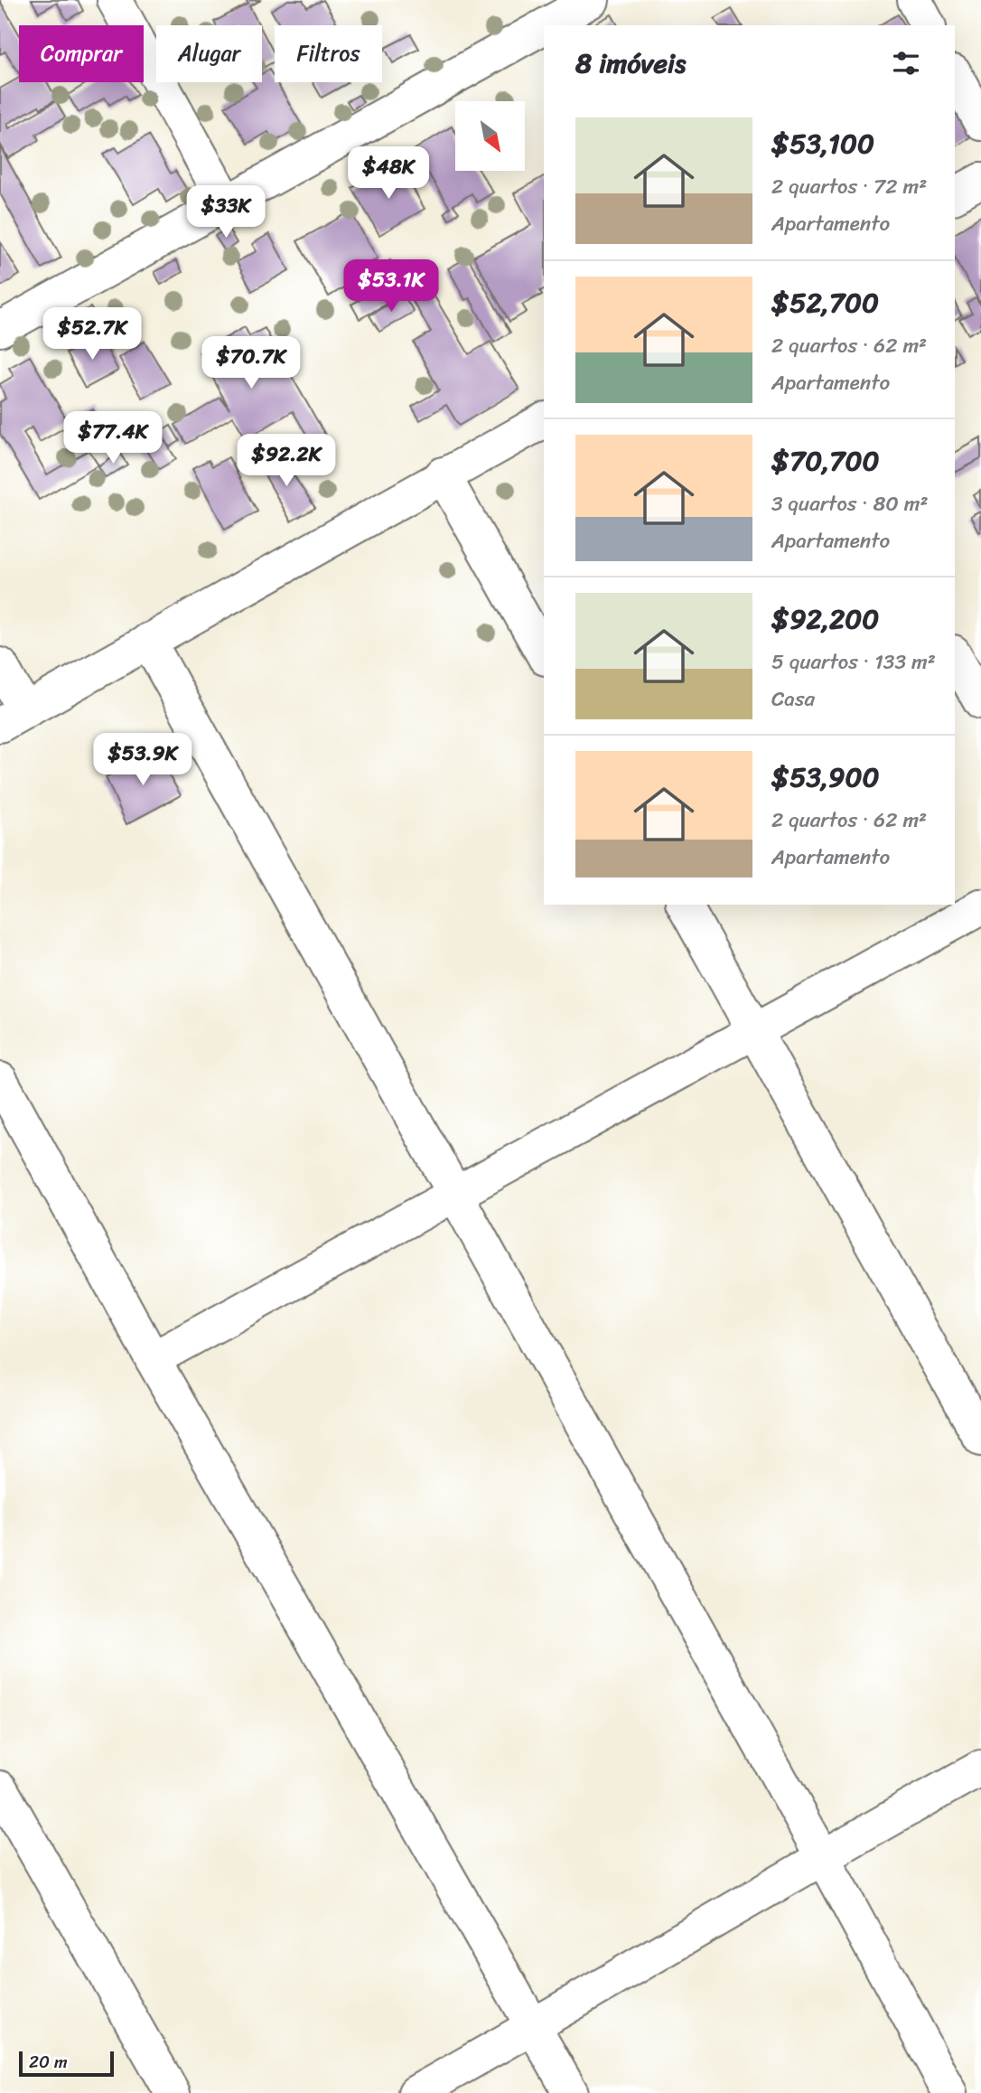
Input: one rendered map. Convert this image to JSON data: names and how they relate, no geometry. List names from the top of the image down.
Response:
{
  "scale_bar": "20 m",
  "north": "bottom right",
  "page": {
    "chip": ["Comprar", "Alugar", "Filtros"],
    "heading": "8 imóveis",
    "list": [
      {
        "name": "$53,100",
        "note": "2 quartos · 72 m² · Apartamento"
      },
      {
        "name": "$52,700",
        "note": "2 quartos · 62 m² · Apartamento"
      },
      {
        "name": "$70,700",
        "note": "3 quartos · 80 m² · Apartamento"
      },
      {
        "name": "$92,200",
        "note": "5 quartos · 133 m² · Casa"
      },
      {
        "name": "$53,900",
        "note": "2 quartos · 62 m² · Apartamento"
      }
    ],
    "price": [
      "$48K",
      "$33K",
      "$53.1K",
      "$52.7K",
      "$70.7K",
      "$77.4K",
      "$92.2K",
      "$53.9K"
    ],
    "scale": "20 m"
  }
}
